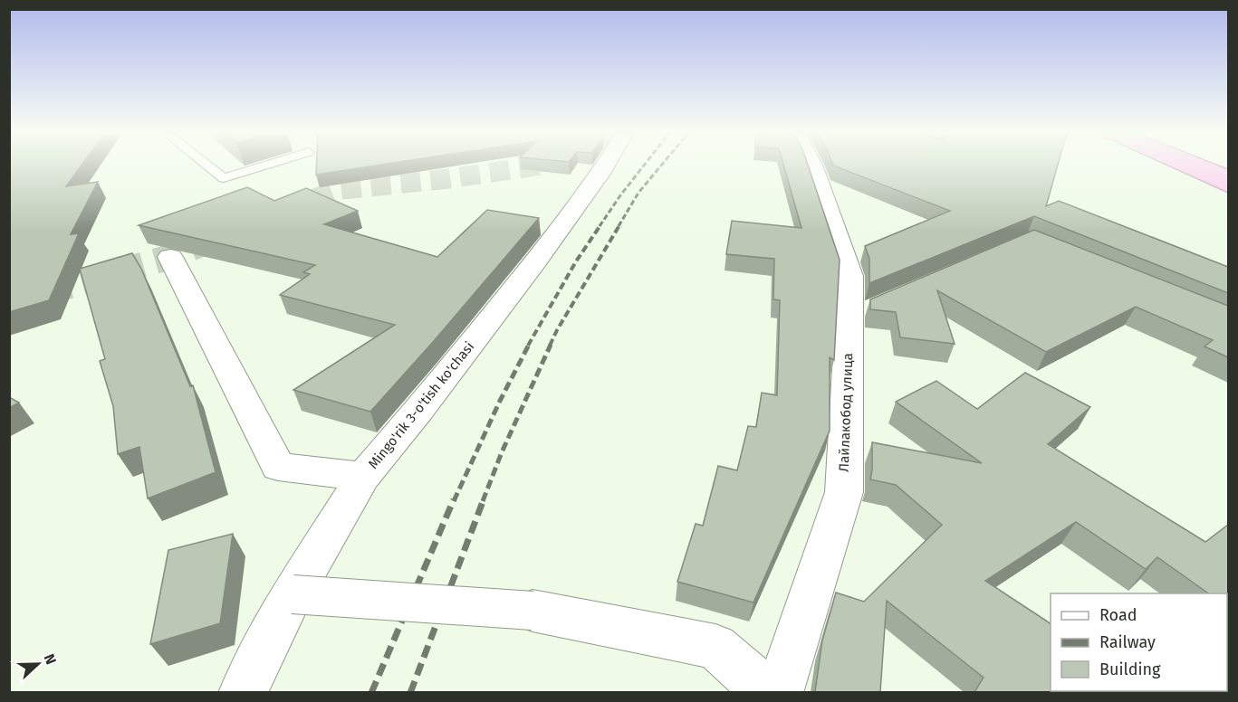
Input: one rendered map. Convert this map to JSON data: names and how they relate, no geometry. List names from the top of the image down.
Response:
{
  "streets": {
    "street": ["Mingo'rik 3-o'tish ko'chasi", "Лайлакобод улица"]
  },
  "legend": ["Road", "Railway", "Building"],
  "north": "right"
}
